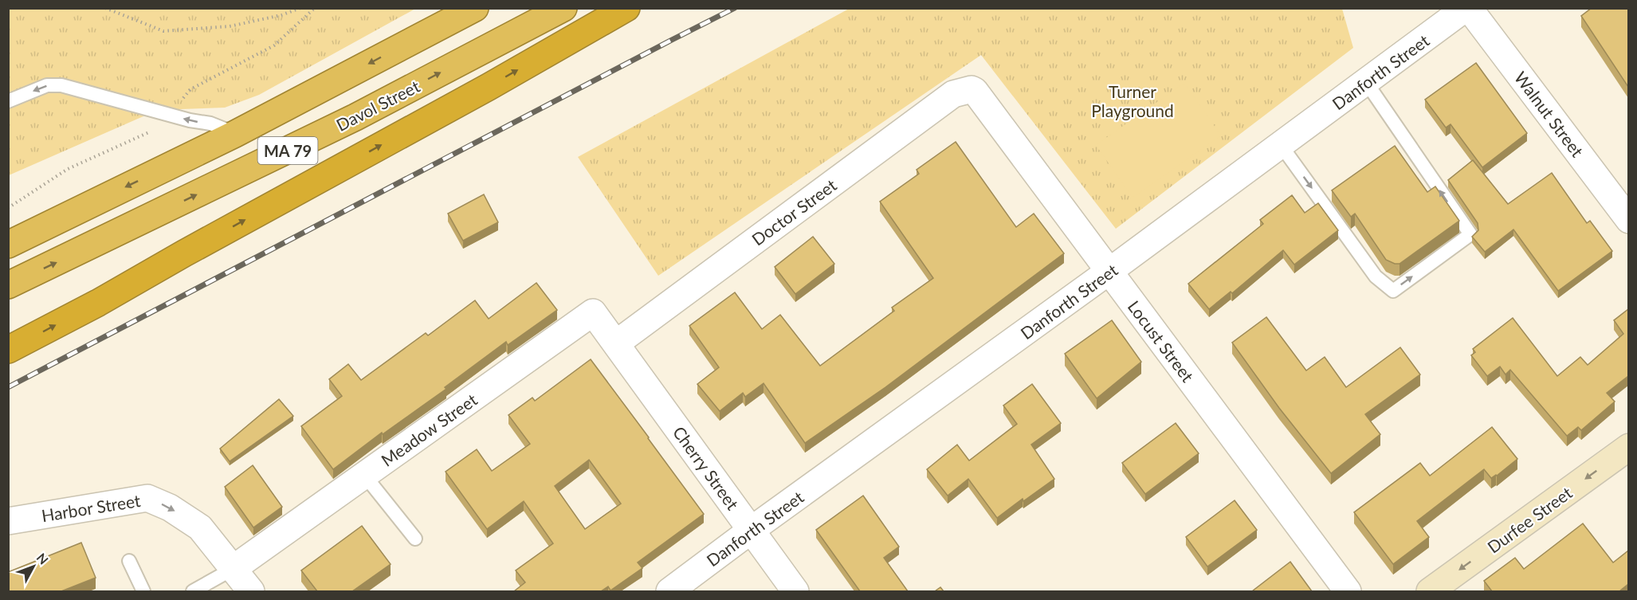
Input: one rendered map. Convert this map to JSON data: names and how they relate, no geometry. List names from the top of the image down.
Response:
{
  "streets": {
    "highway": ["Davol Street", "MA 79"],
    "main road": ["Durfee Street"],
    "street": [
      "Danforth Street",
      "Walnut Street",
      "Doctor Street",
      "Locust Street",
      "Meadow Street",
      "Cherry Street",
      "Harbor Street"
    ]
  },
  "crossings": [
    ["Danforth Street", "Walnut Street"],
    ["Danforth Street", "Locust Street"],
    ["Danforth Street", "Cherry Street"],
    ["Doctor Street", "Locust Street"],
    ["Doctor Street", "Meadow Street"],
    ["Doctor Street", "Cherry Street"],
    ["Meadow Street", "Cherry Street"],
    ["Meadow Street", "Harbor Street"]
  ],
  "one_way": ["Harbor Street", "Durfee Street"],
  "parks": ["Turner Playground"],
  "north": "top right"
}
